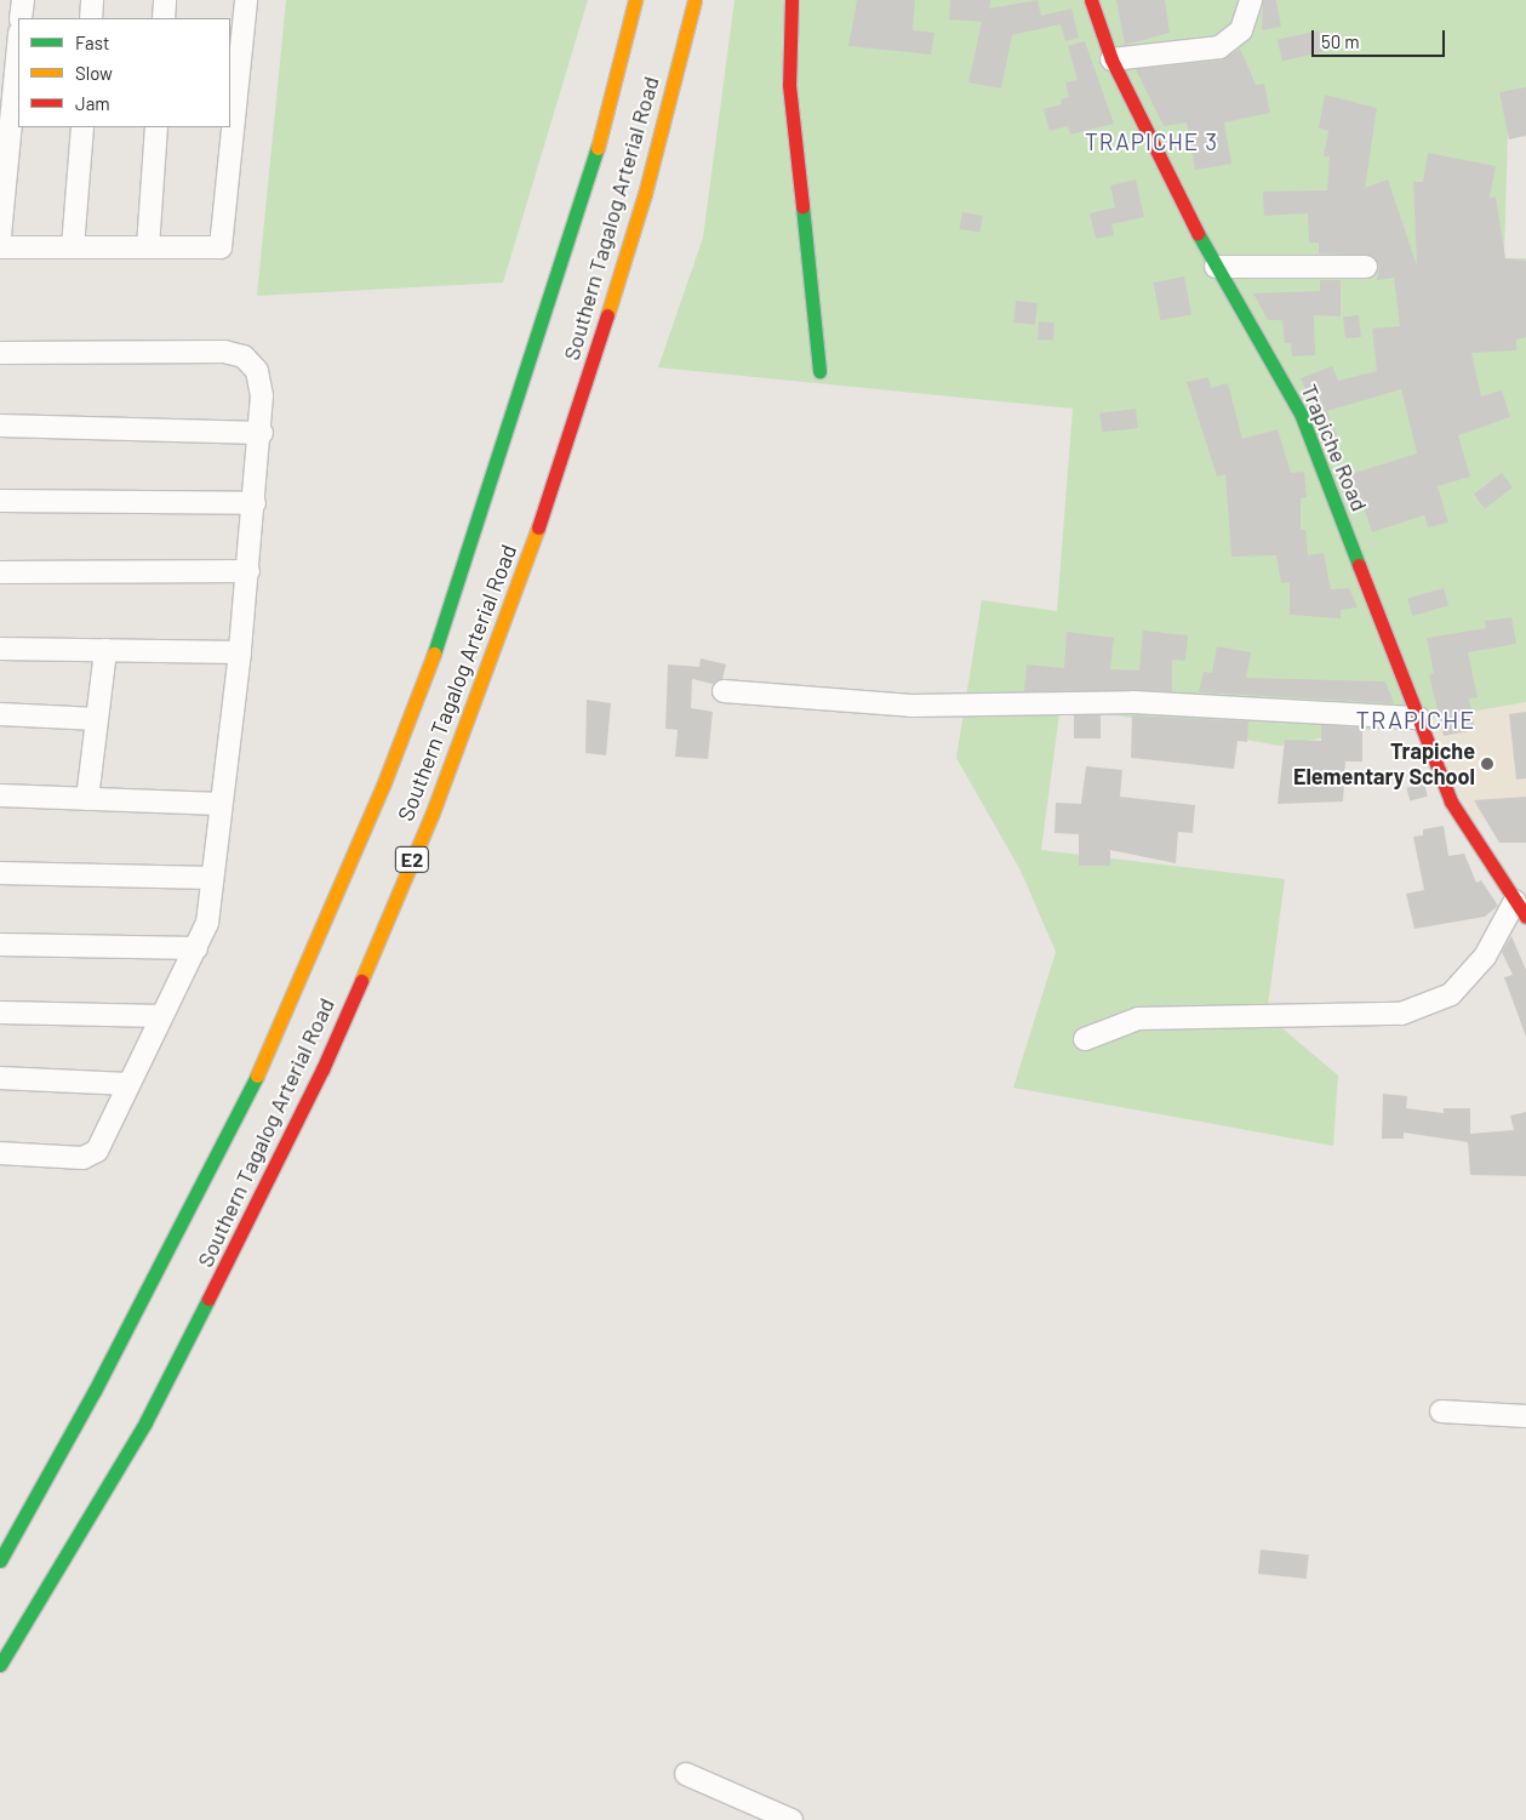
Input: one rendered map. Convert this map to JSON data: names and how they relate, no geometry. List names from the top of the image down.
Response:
{
  "streets": {
    "main road": ["Southern Tagalog Arterial Road", "Trapiche Road", "E2"]
  },
  "districts": ["TRAPICHE 3", "TRAPICHE"],
  "places": ["Trapiche Elementary School"],
  "legend": ["Fast", "Slow", "Jam"],
  "scale_bar": "50 m"
}
